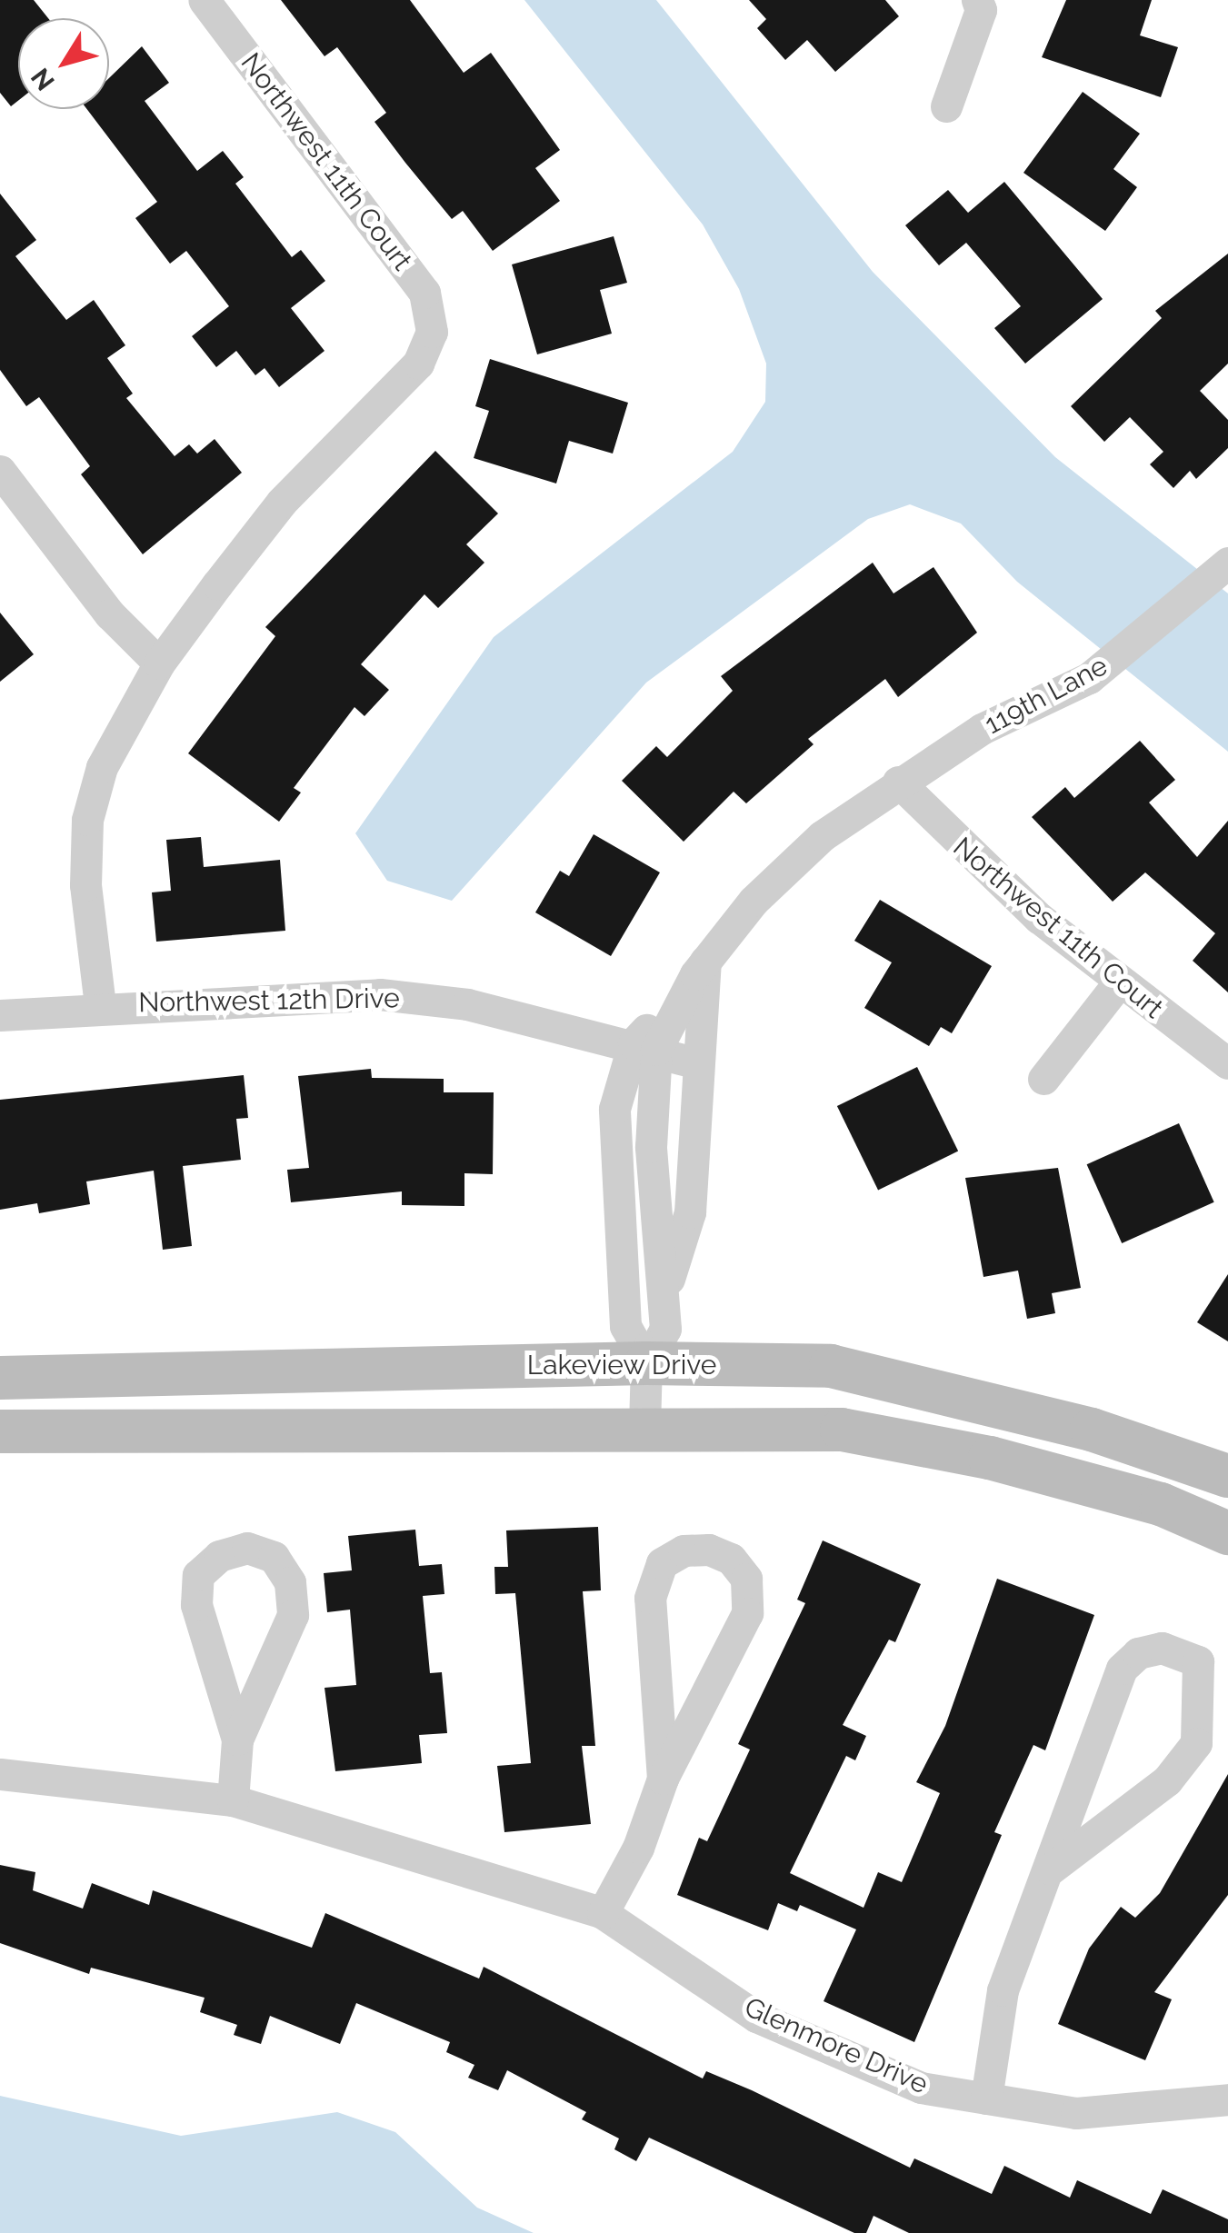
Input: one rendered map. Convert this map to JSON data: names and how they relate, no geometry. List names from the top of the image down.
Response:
{
  "streets": {
    "street": [
      "Northwest 11th Court",
      "119th Lane",
      "Northwest 12th Drive",
      "Lakeview Drive",
      "Glenmore Drive"
    ]
  },
  "crossings": [
    ["Northwest 11th Court", "119th Lane"],
    ["119th Lane", "Northwest 12th Drive"]
  ],
  "north": "bottom left"
}
